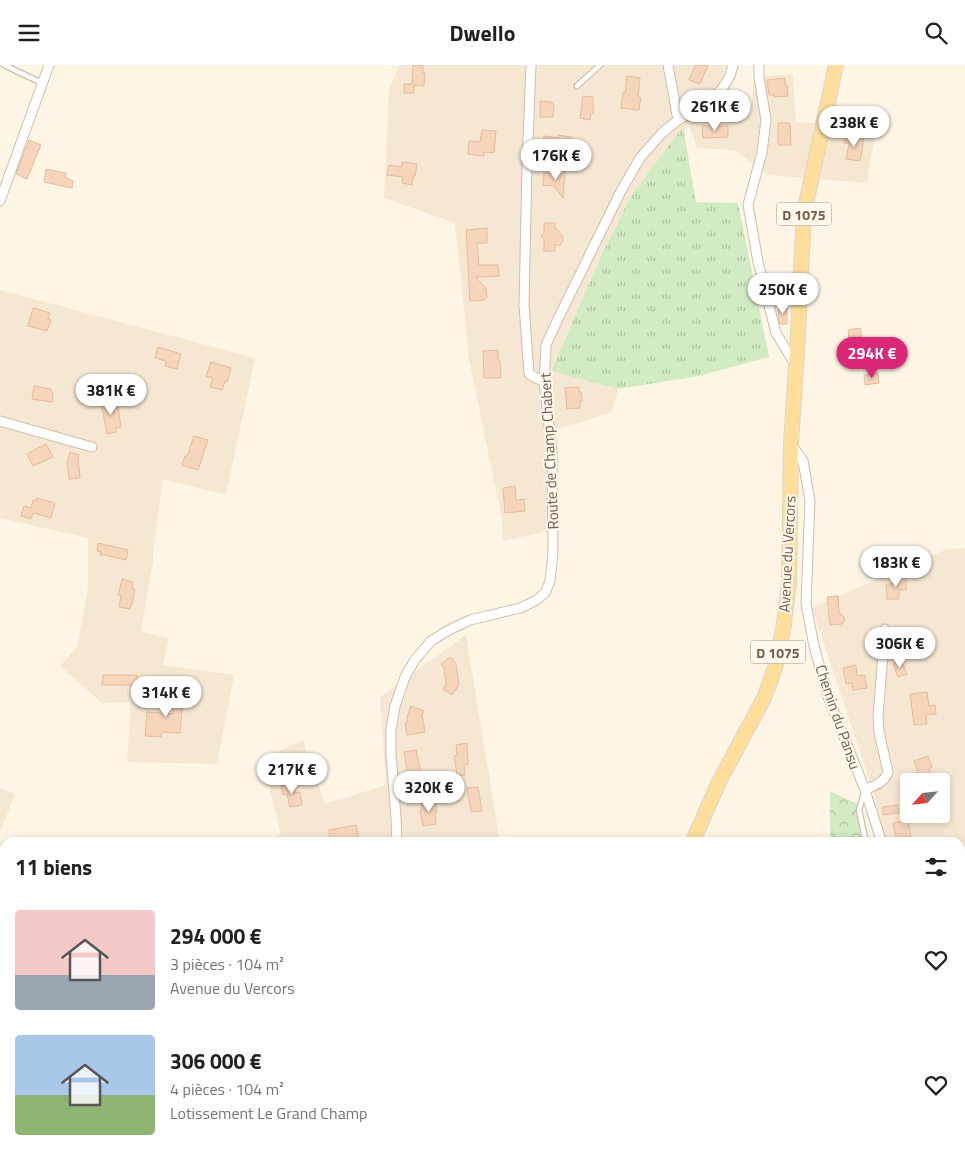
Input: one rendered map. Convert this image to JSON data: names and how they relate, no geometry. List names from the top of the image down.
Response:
{
  "streets": {
    "main road": ["D 1075", "Avenue du Vercors"],
    "street": ["Route de Champ Chabert", "Chemin du Pansu"]
  },
  "crossings": [
    ["D 1075", "Avenue du Vercors"],
    ["Avenue du Vercors", "Chemin du Pansu"]
  ],
  "north": "bottom left",
  "page": {
    "header": "Dwello",
    "price": [
      "261K €",
      "238K €",
      "176K €",
      "250K €",
      "294K €",
      "381K €",
      "183K €",
      "306K €",
      "314K €",
      "217K €",
      "320K €"
    ],
    "heading": "11 biens",
    "list": [
      {
        "name": "294 000 €",
        "note": "3 pièces · 104 m² · Avenue du Vercors"
      },
      {
        "name": "306 000 €",
        "note": "4 pièces · 104 m² · Lotissement Le Grand Champ"
      }
    ]
  }
}
